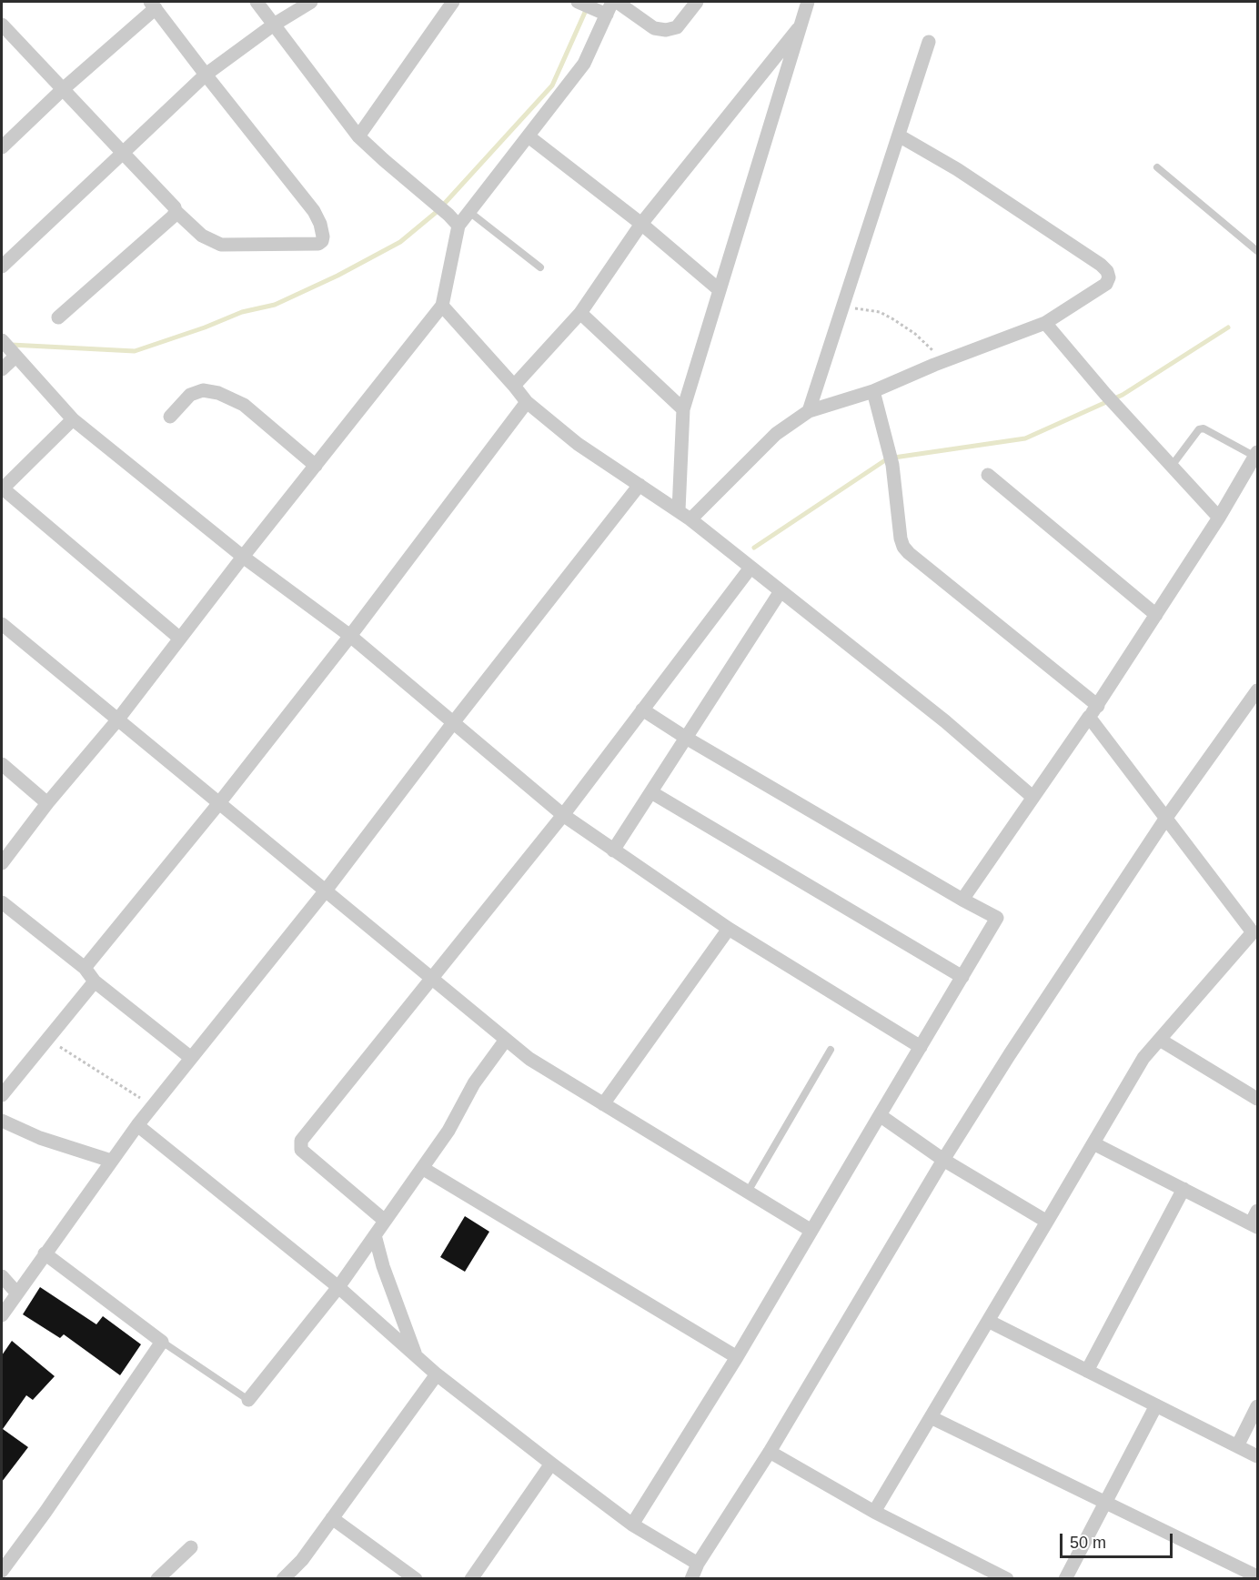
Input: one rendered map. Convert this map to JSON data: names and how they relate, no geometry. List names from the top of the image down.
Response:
{
  "scale_bar": "50 m"
}
